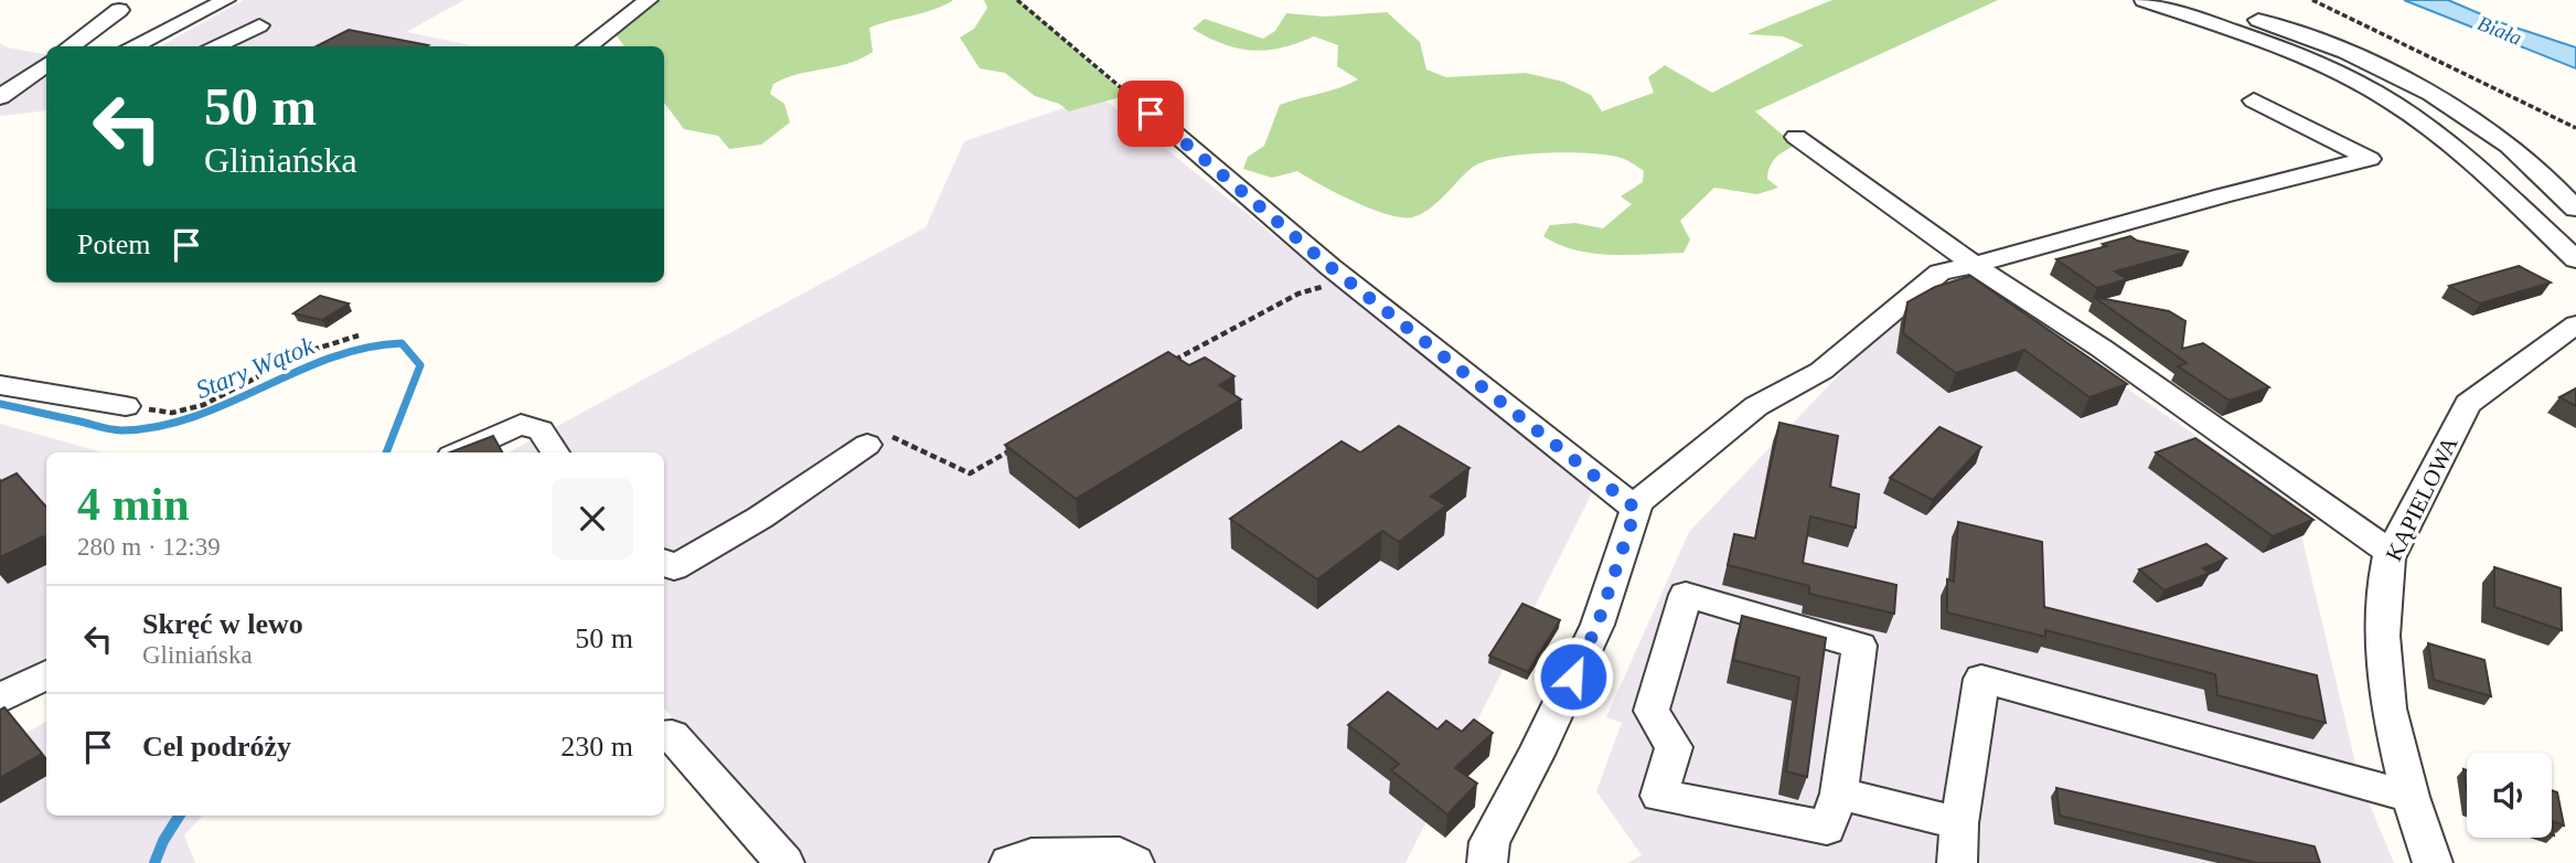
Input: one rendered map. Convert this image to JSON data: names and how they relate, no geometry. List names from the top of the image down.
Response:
{
  "streets": {
    "street": ["KĄPIELOWA"]
  },
  "water": ["Biała", "Stary Wątok"],
  "page": {
    "turn": ["50 m", "Gliniańska"],
    "then": "Potem",
    "heading": ["4 min", "280 m · 12:39"],
    "list": [
      {
        "name": "Skręć w lewo",
        "note": "Gliniańska",
        "value": "50 m"
      },
      {
        "name": "Cel podróży",
        "value": "230 m"
      }
    ]
  }
}
